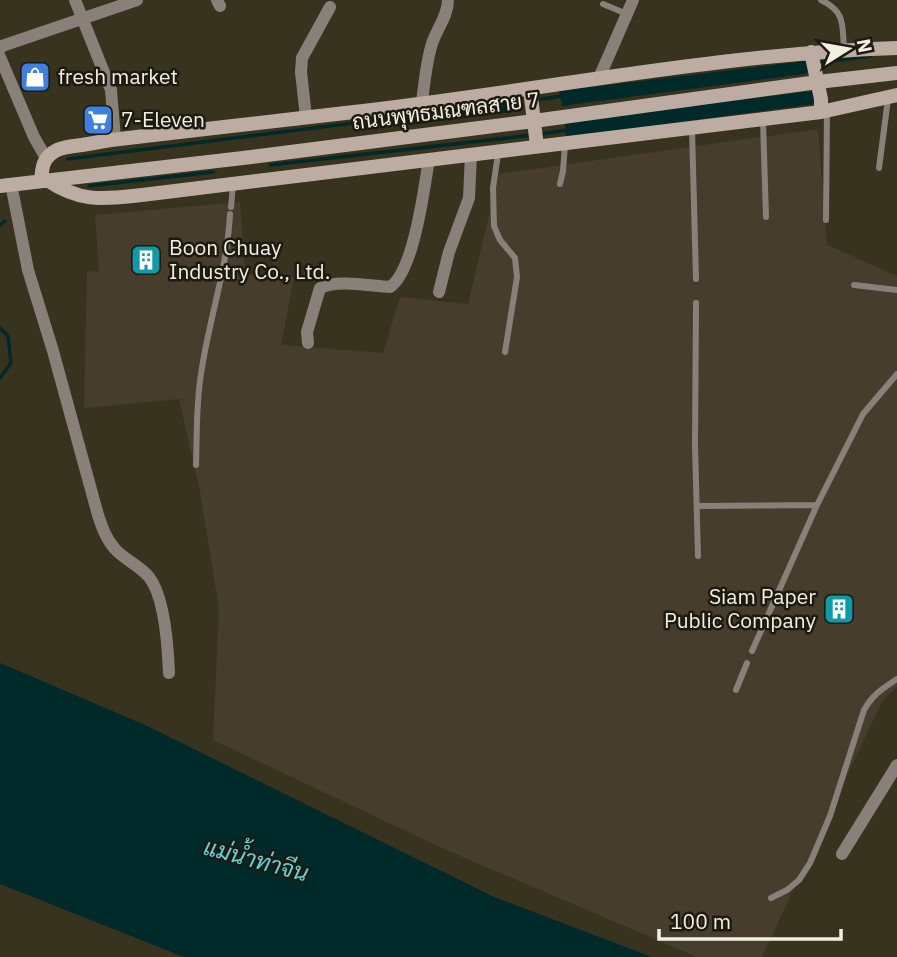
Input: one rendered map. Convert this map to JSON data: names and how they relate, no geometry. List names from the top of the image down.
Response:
{
  "streets": {
    "main road": ["ถนนพุทธมณฑลสาย 7"]
  },
  "water": ["แม่น้ำท่าจีน"],
  "places": {
    "shop": ["fresh market"],
    "supermarket": ["7-Eleven"],
    "building": ["Boon Chuay Industry Co., Ltd.", "Siam Paper Public Company"]
  },
  "scale_bar": "100 m",
  "north": "right"
}
